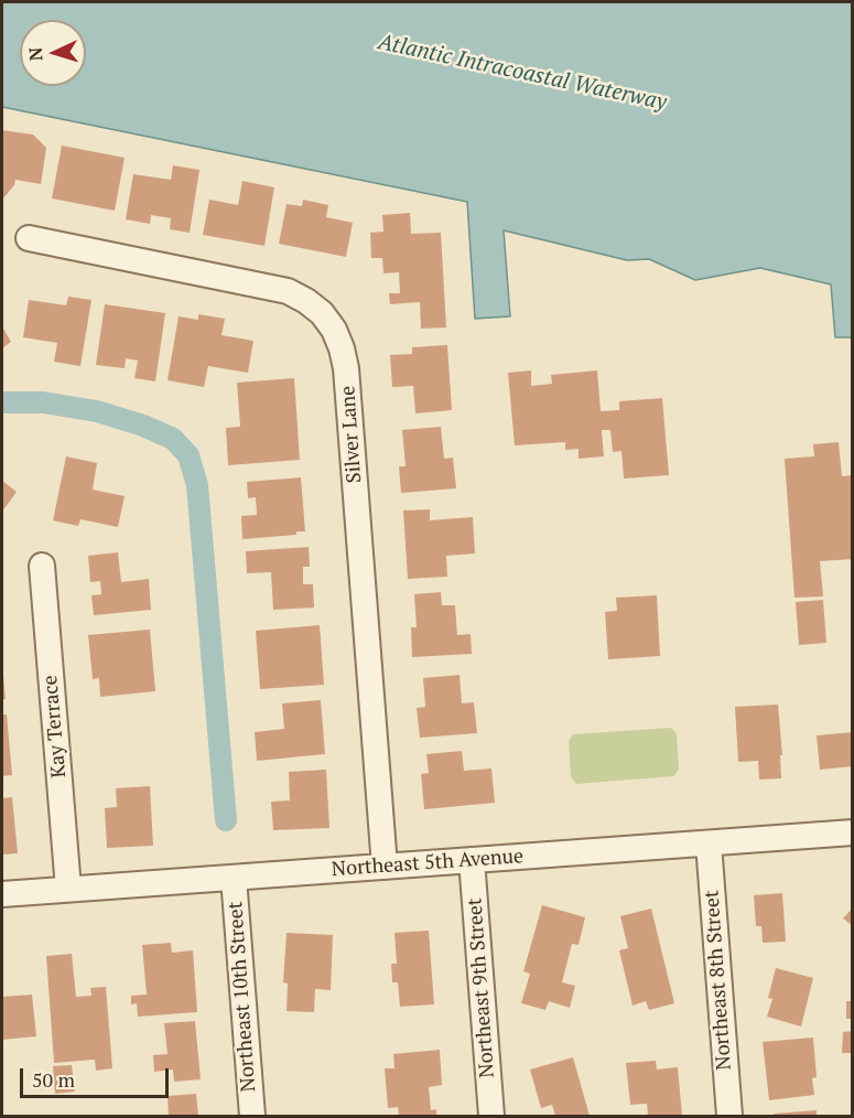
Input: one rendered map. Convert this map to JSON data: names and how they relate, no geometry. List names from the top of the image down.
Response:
{
  "streets": {
    "street": [
      "Silver Lane",
      "Kay Terrace",
      "Northeast 5th Avenue",
      "Northeast 8th Street",
      "Northeast 9th Street",
      "Northeast 10th Street"
    ]
  },
  "crossings": [
    ["Silver Lane", "Northeast 5th Avenue"],
    ["Kay Terrace", "Northeast 5th Avenue"],
    ["Northeast 5th Avenue", "Northeast 8th Street"],
    ["Northeast 5th Avenue", "Northeast 9th Street"],
    ["Northeast 5th Avenue", "Northeast 10th Street"]
  ],
  "water": ["Atlantic Intracoastal Waterway"],
  "scale_bar": "50 m",
  "north": "left"
}
